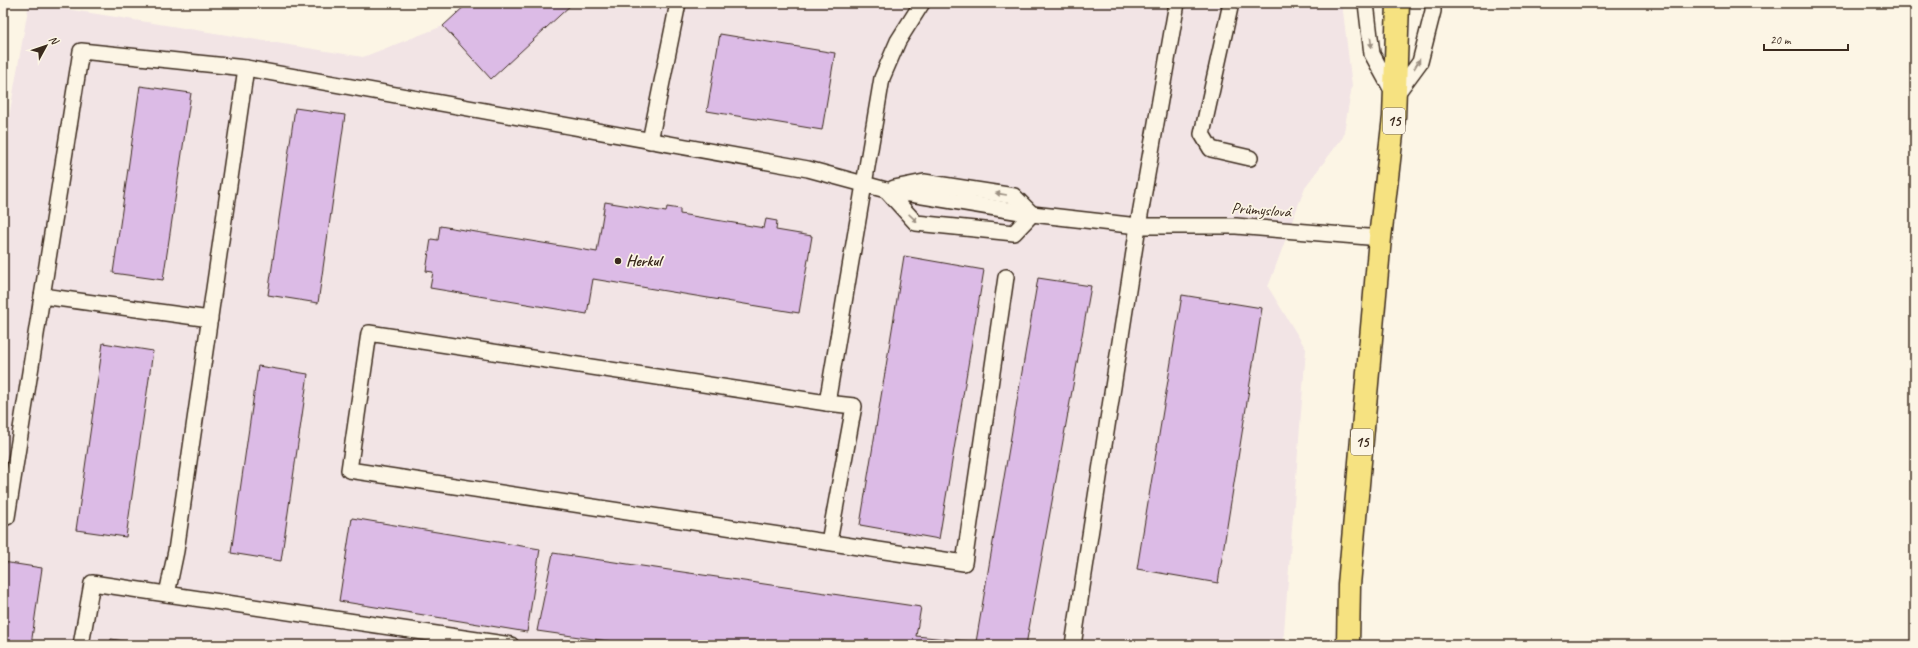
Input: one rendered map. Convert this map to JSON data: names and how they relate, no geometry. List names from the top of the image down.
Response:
{
  "streets": {
    "main road": ["15"],
    "lane": ["Průmyslová"]
  },
  "crossings": [
    ["15", "Průmyslová"]
  ],
  "places": ["Herkul"],
  "scale_bar": "20 m",
  "north": "top right"
}
